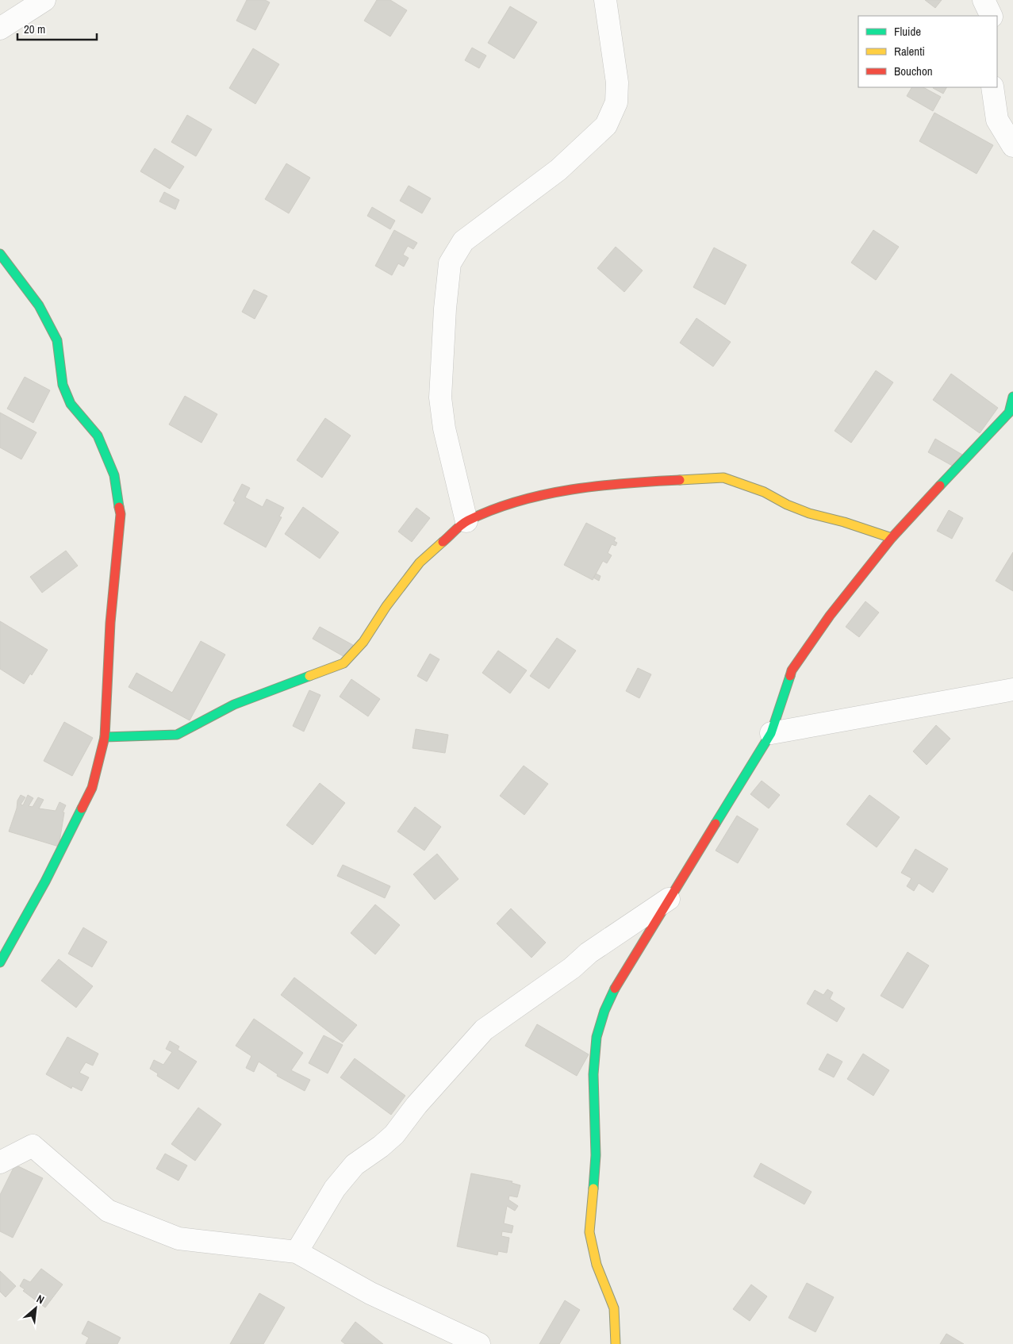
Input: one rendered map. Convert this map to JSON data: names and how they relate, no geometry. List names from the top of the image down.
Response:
{
  "legend": ["Fluide", "Ralenti", "Bouchon"],
  "scale_bar": "20 m",
  "north": "top right"
}
